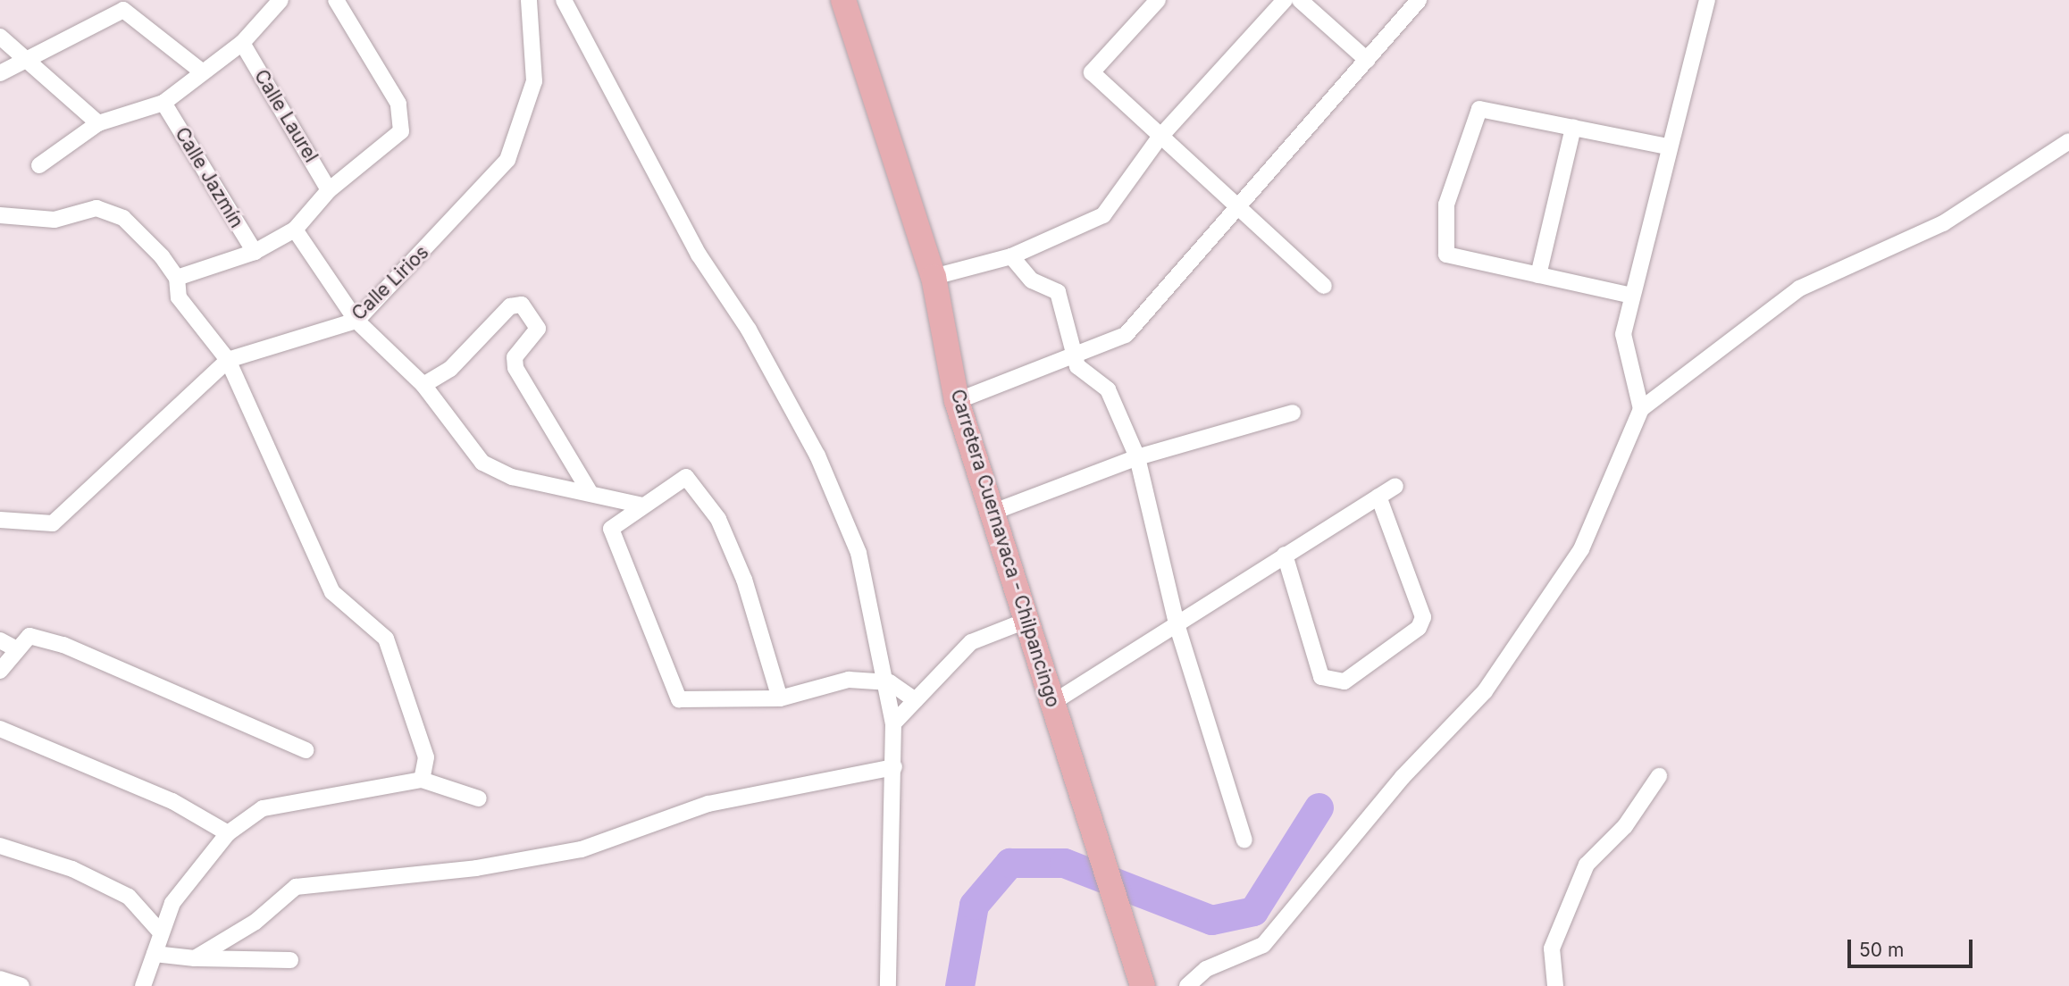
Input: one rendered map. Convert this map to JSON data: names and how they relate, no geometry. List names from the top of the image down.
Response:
{
  "streets": {
    "main road": ["Carretera Cuernavaca - Chilpancingo"],
    "street": ["Calle Laurel", "Calle Jazmín", "Calle Lirios"]
  },
  "scale_bar": "50 m"
}
